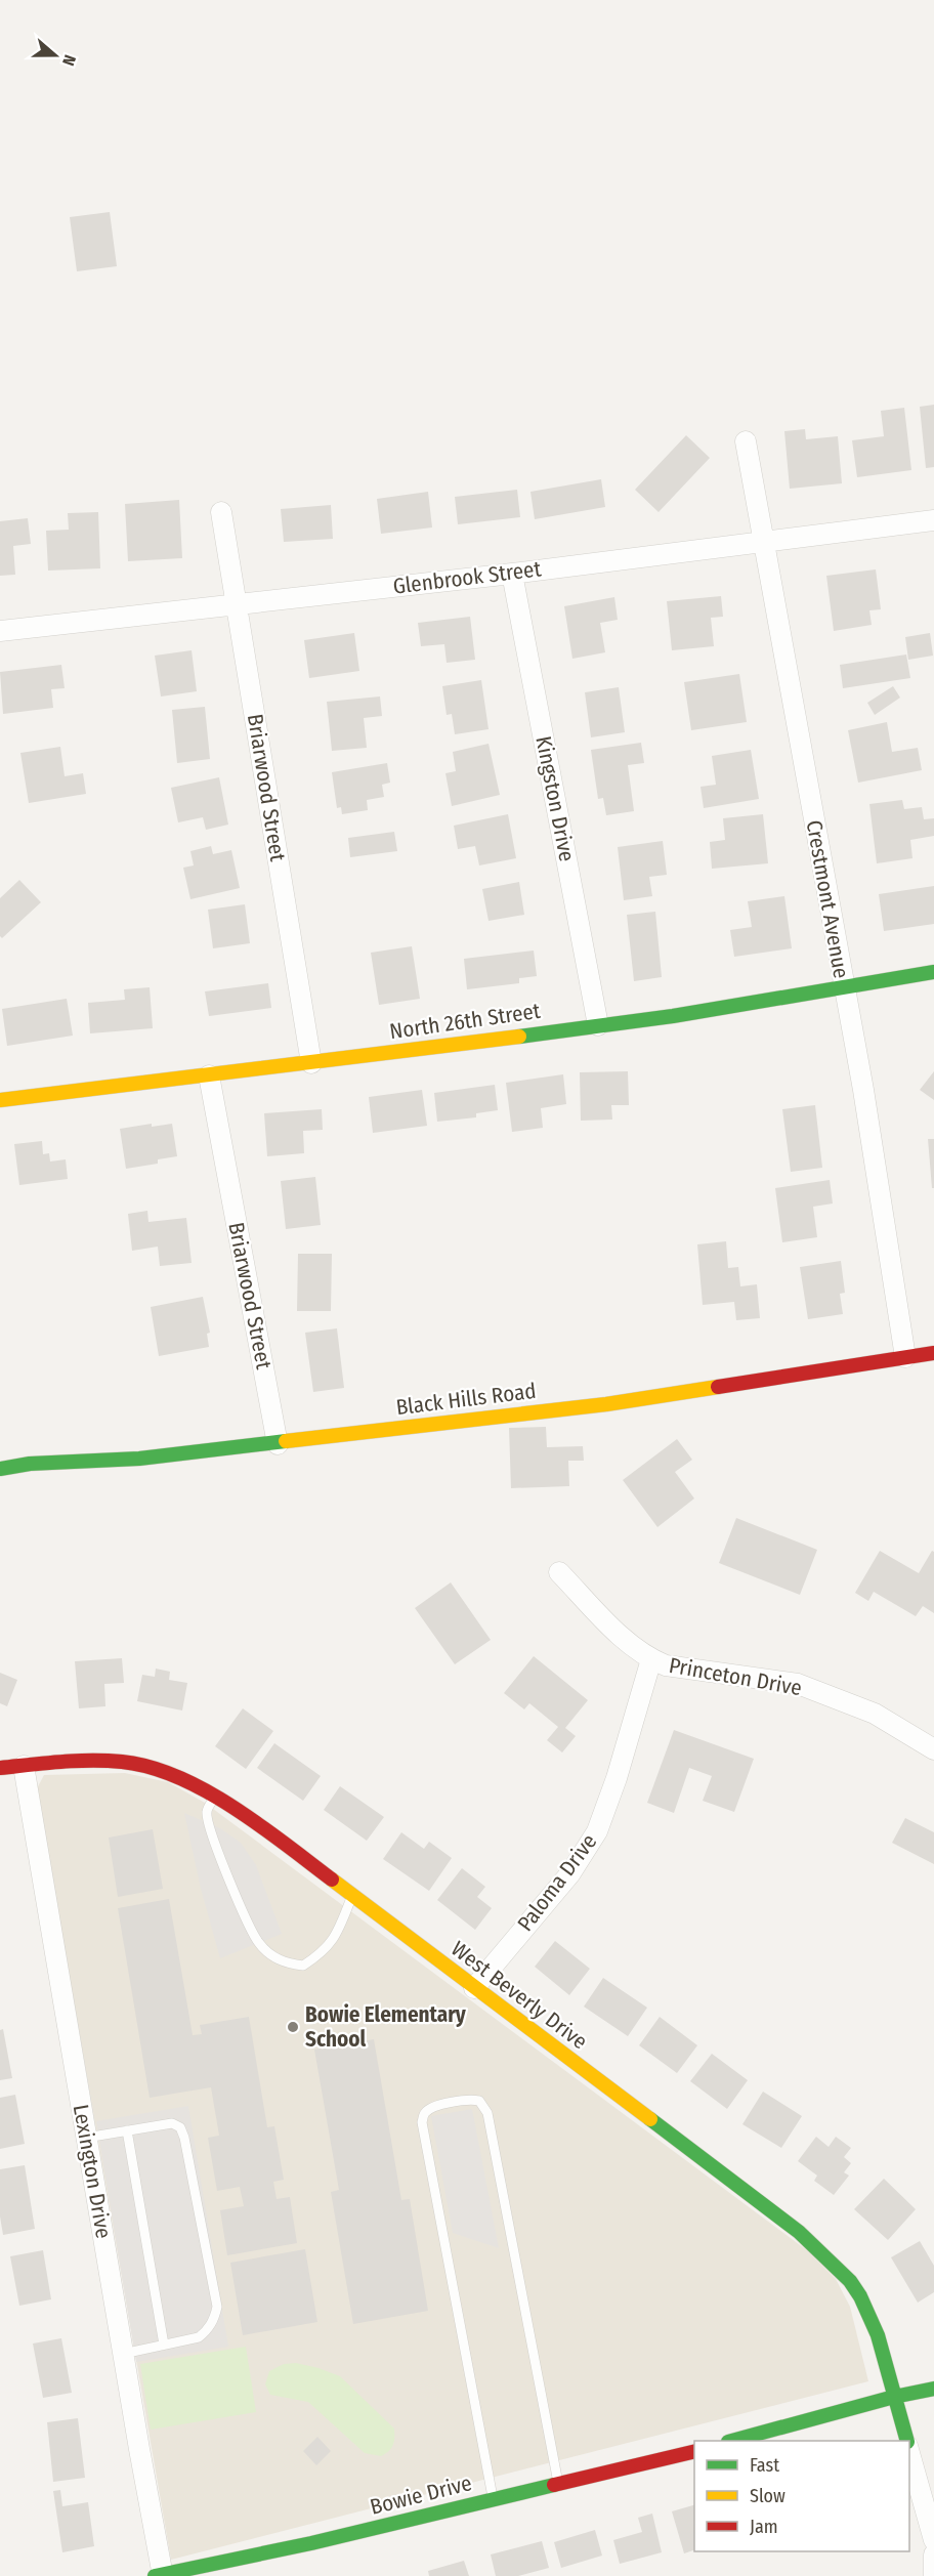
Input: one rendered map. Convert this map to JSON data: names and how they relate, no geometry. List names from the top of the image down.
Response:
{
  "streets": {
    "street": [
      "Glenbrook Street",
      "Briarwood Street",
      "Kingston Drive",
      "Crestmont Avenue",
      "North 26th Street",
      "Black Hills Road",
      "Princeton Drive",
      "Paloma Drive",
      "West Beverly Drive",
      "Lexington Drive",
      "Bowie Drive"
    ]
  },
  "crossings": [
    ["Glenbrook Street", "Briarwood Street"],
    ["Glenbrook Street", "Kingston Drive"],
    ["Glenbrook Street", "Crestmont Avenue"],
    ["Briarwood Street", "North 26th Street"],
    ["Briarwood Street", "Black Hills Road"],
    ["Kingston Drive", "North 26th Street"],
    ["Crestmont Avenue", "North 26th Street"],
    ["Crestmont Avenue", "Black Hills Road"],
    ["Princeton Drive", "Paloma Drive"],
    ["Paloma Drive", "West Beverly Drive"],
    ["West Beverly Drive", "Lexington Drive"],
    ["Lexington Drive", "Bowie Drive"]
  ],
  "places": ["Bowie Elementary School"],
  "legend": ["Fast", "Slow", "Jam"],
  "north": "right"
}
